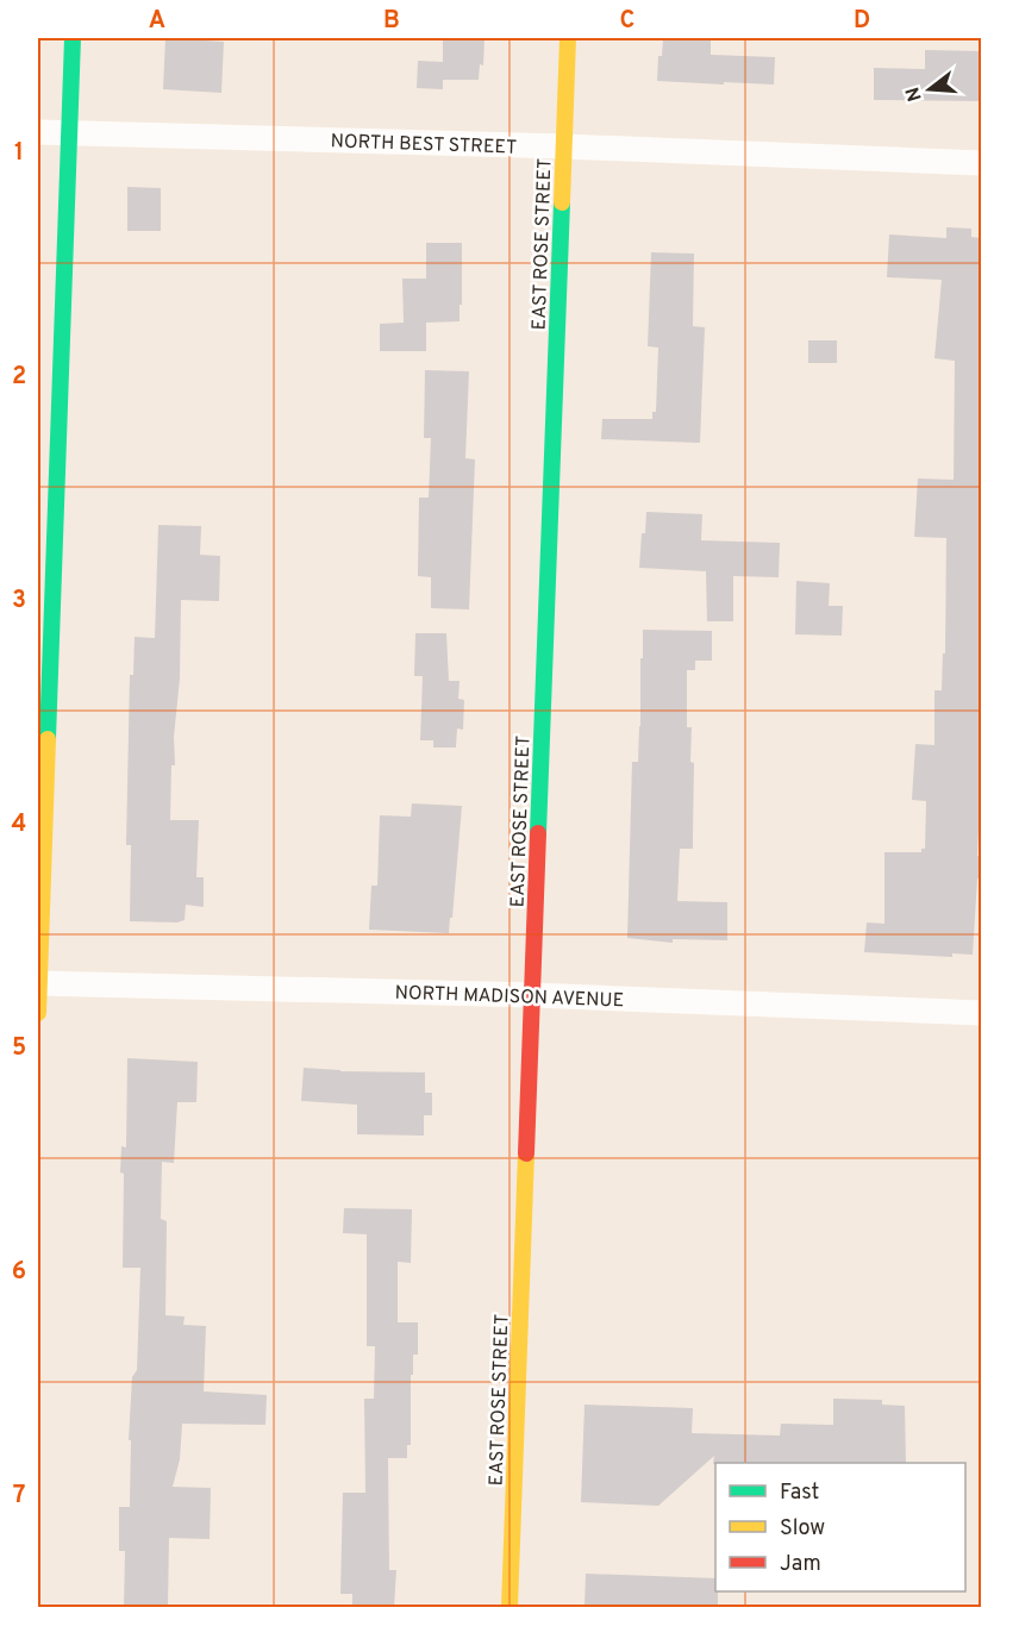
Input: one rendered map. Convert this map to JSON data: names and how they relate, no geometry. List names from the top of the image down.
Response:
{
  "streets": {
    "street": ["NORTH BEST STREET", "EAST ROSE STREET", "NORTH MADISON AVENUE"]
  },
  "crossings": [
    ["NORTH BEST STREET", "EAST ROSE STREET"],
    ["EAST ROSE STREET", "NORTH MADISON AVENUE"]
  ],
  "legend": ["Fast", "Slow", "Jam"],
  "north": "left",
  "grid": {
    "columns": [
      "A",
      "B",
      "C",
      "D"
    ],
    "rows": [
      "1",
      "2",
      "3",
      "4",
      "5",
      "6",
      "7"
    ]
  }
}
